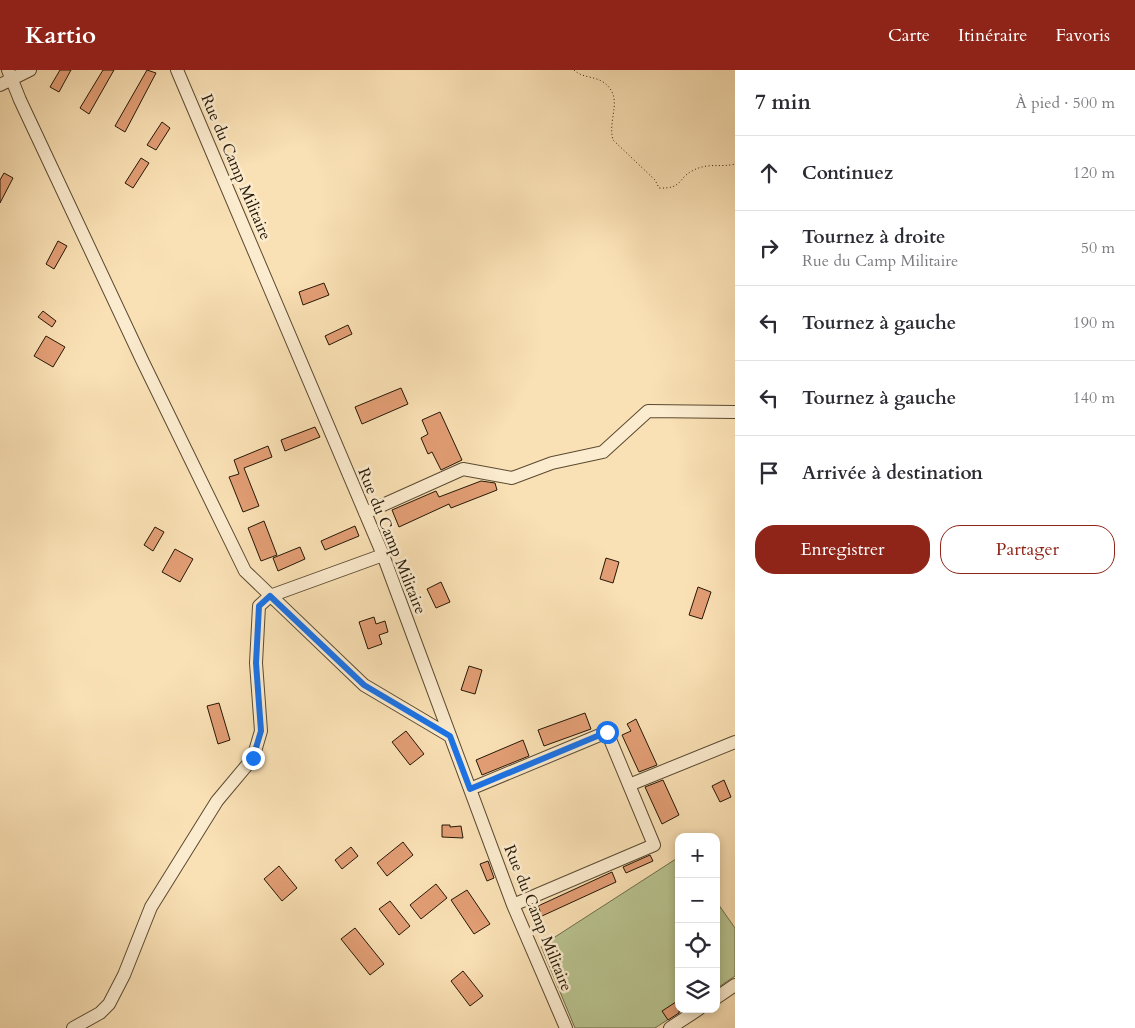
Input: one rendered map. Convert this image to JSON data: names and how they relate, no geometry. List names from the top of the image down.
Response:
{
  "streets": {
    "street": ["Rue du Camp Militaire"]
  },
  "page": {
    "header": "Kartio",
    "nav": ["Carte", "Itinéraire", "Favoris"],
    "heading": ["7 min", "À pied · 500 m"],
    "list": [
      ["Continuez", "120 m"],
      ["Tournez à droite", "Rue du Camp Militaire", "50 m"],
      ["Tournez à gauche", "190 m"],
      ["Tournez à gauche", "140 m"],
      "Arrivée à destination"
    ],
    "buttons": ["Enregistrer", "Partager"],
    "map_buttons": ["+", "−"]
  }
}
